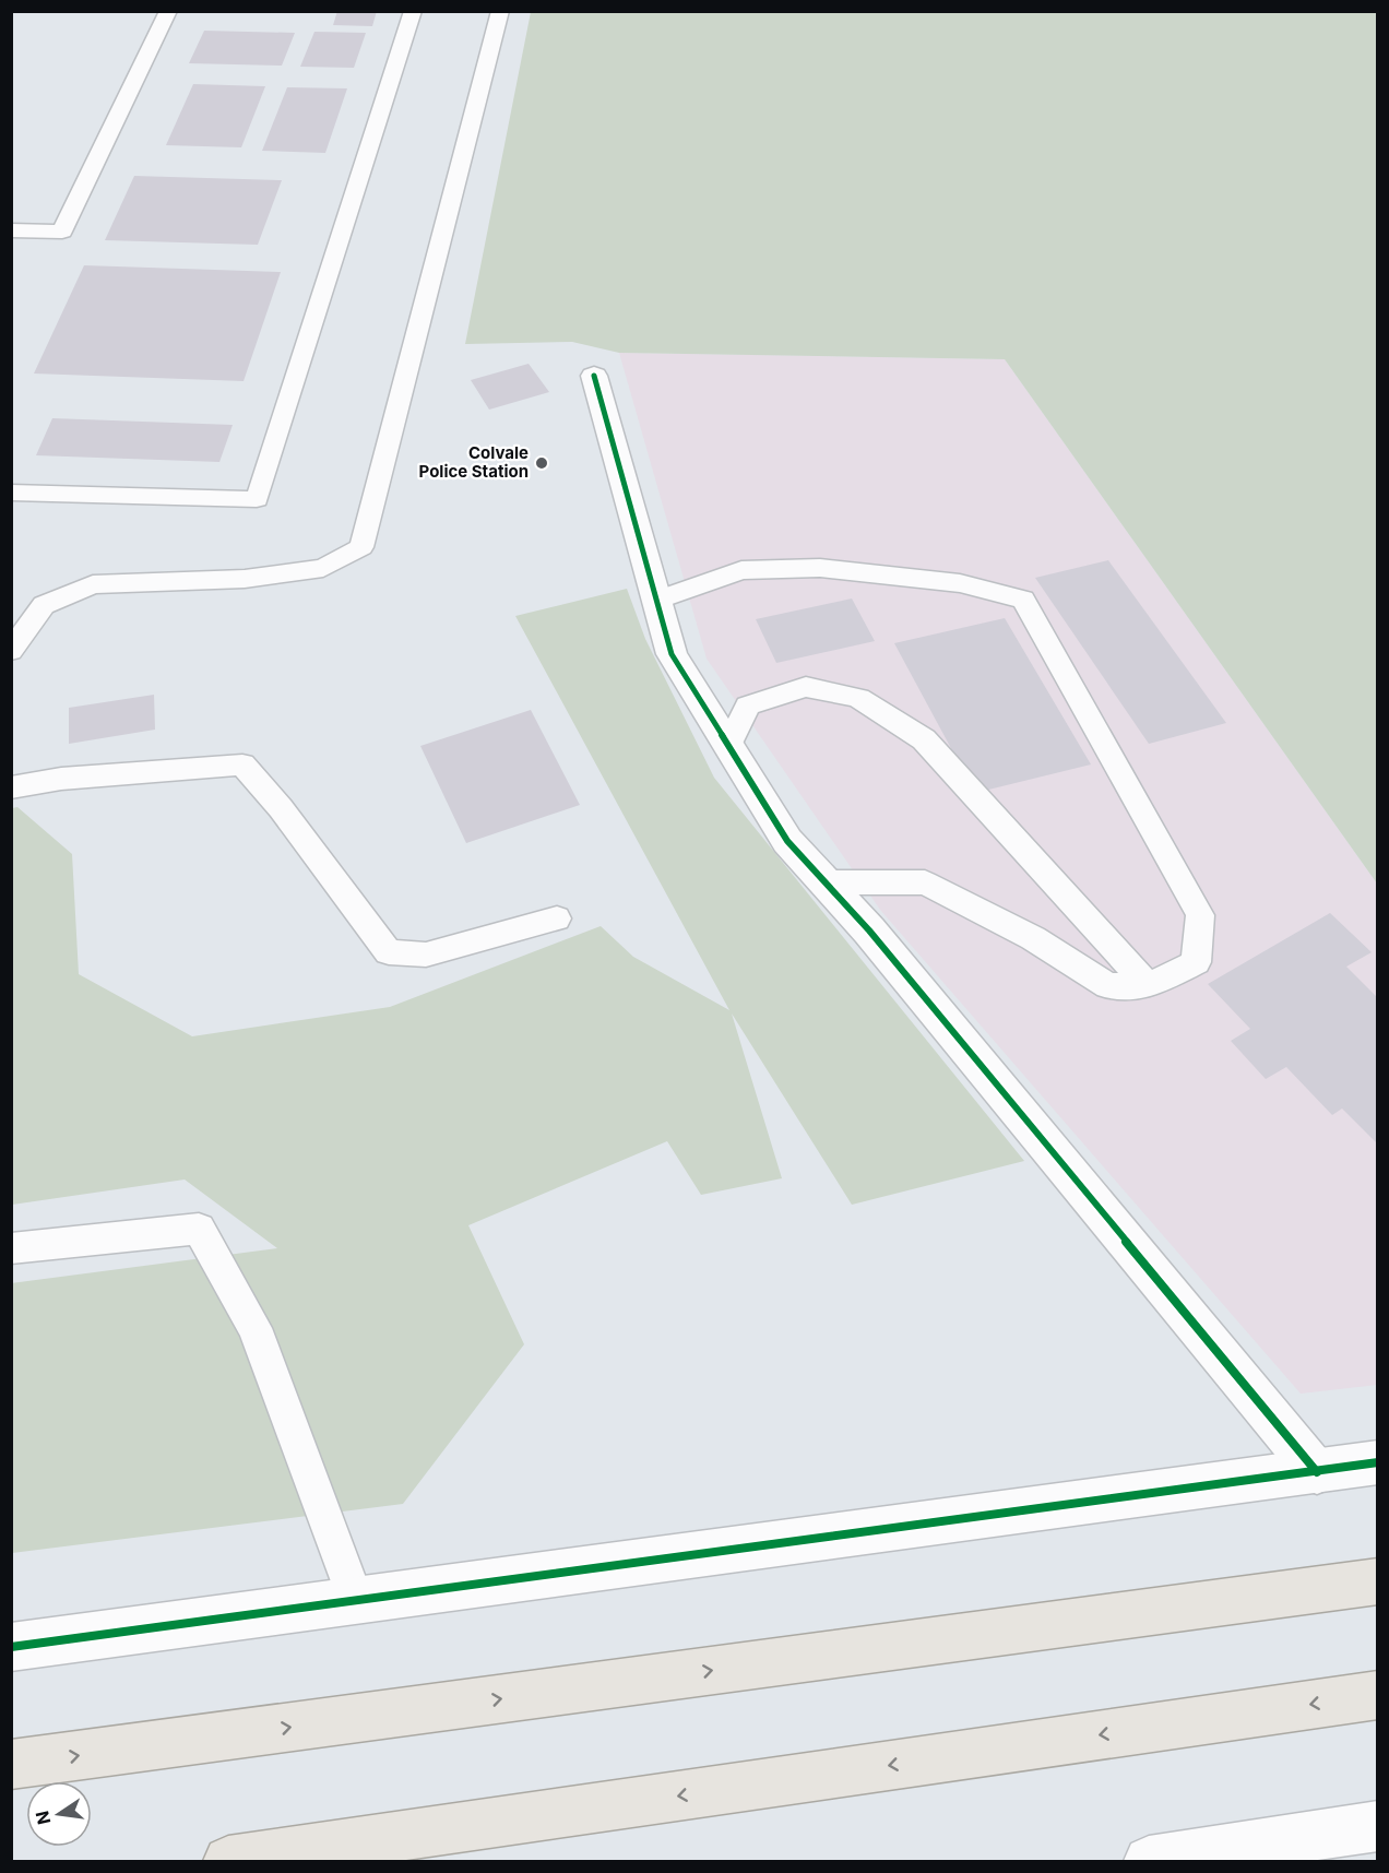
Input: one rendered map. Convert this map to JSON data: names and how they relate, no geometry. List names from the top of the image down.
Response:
{
  "places": ["Colvale Police Station"],
  "north": "left"
}
